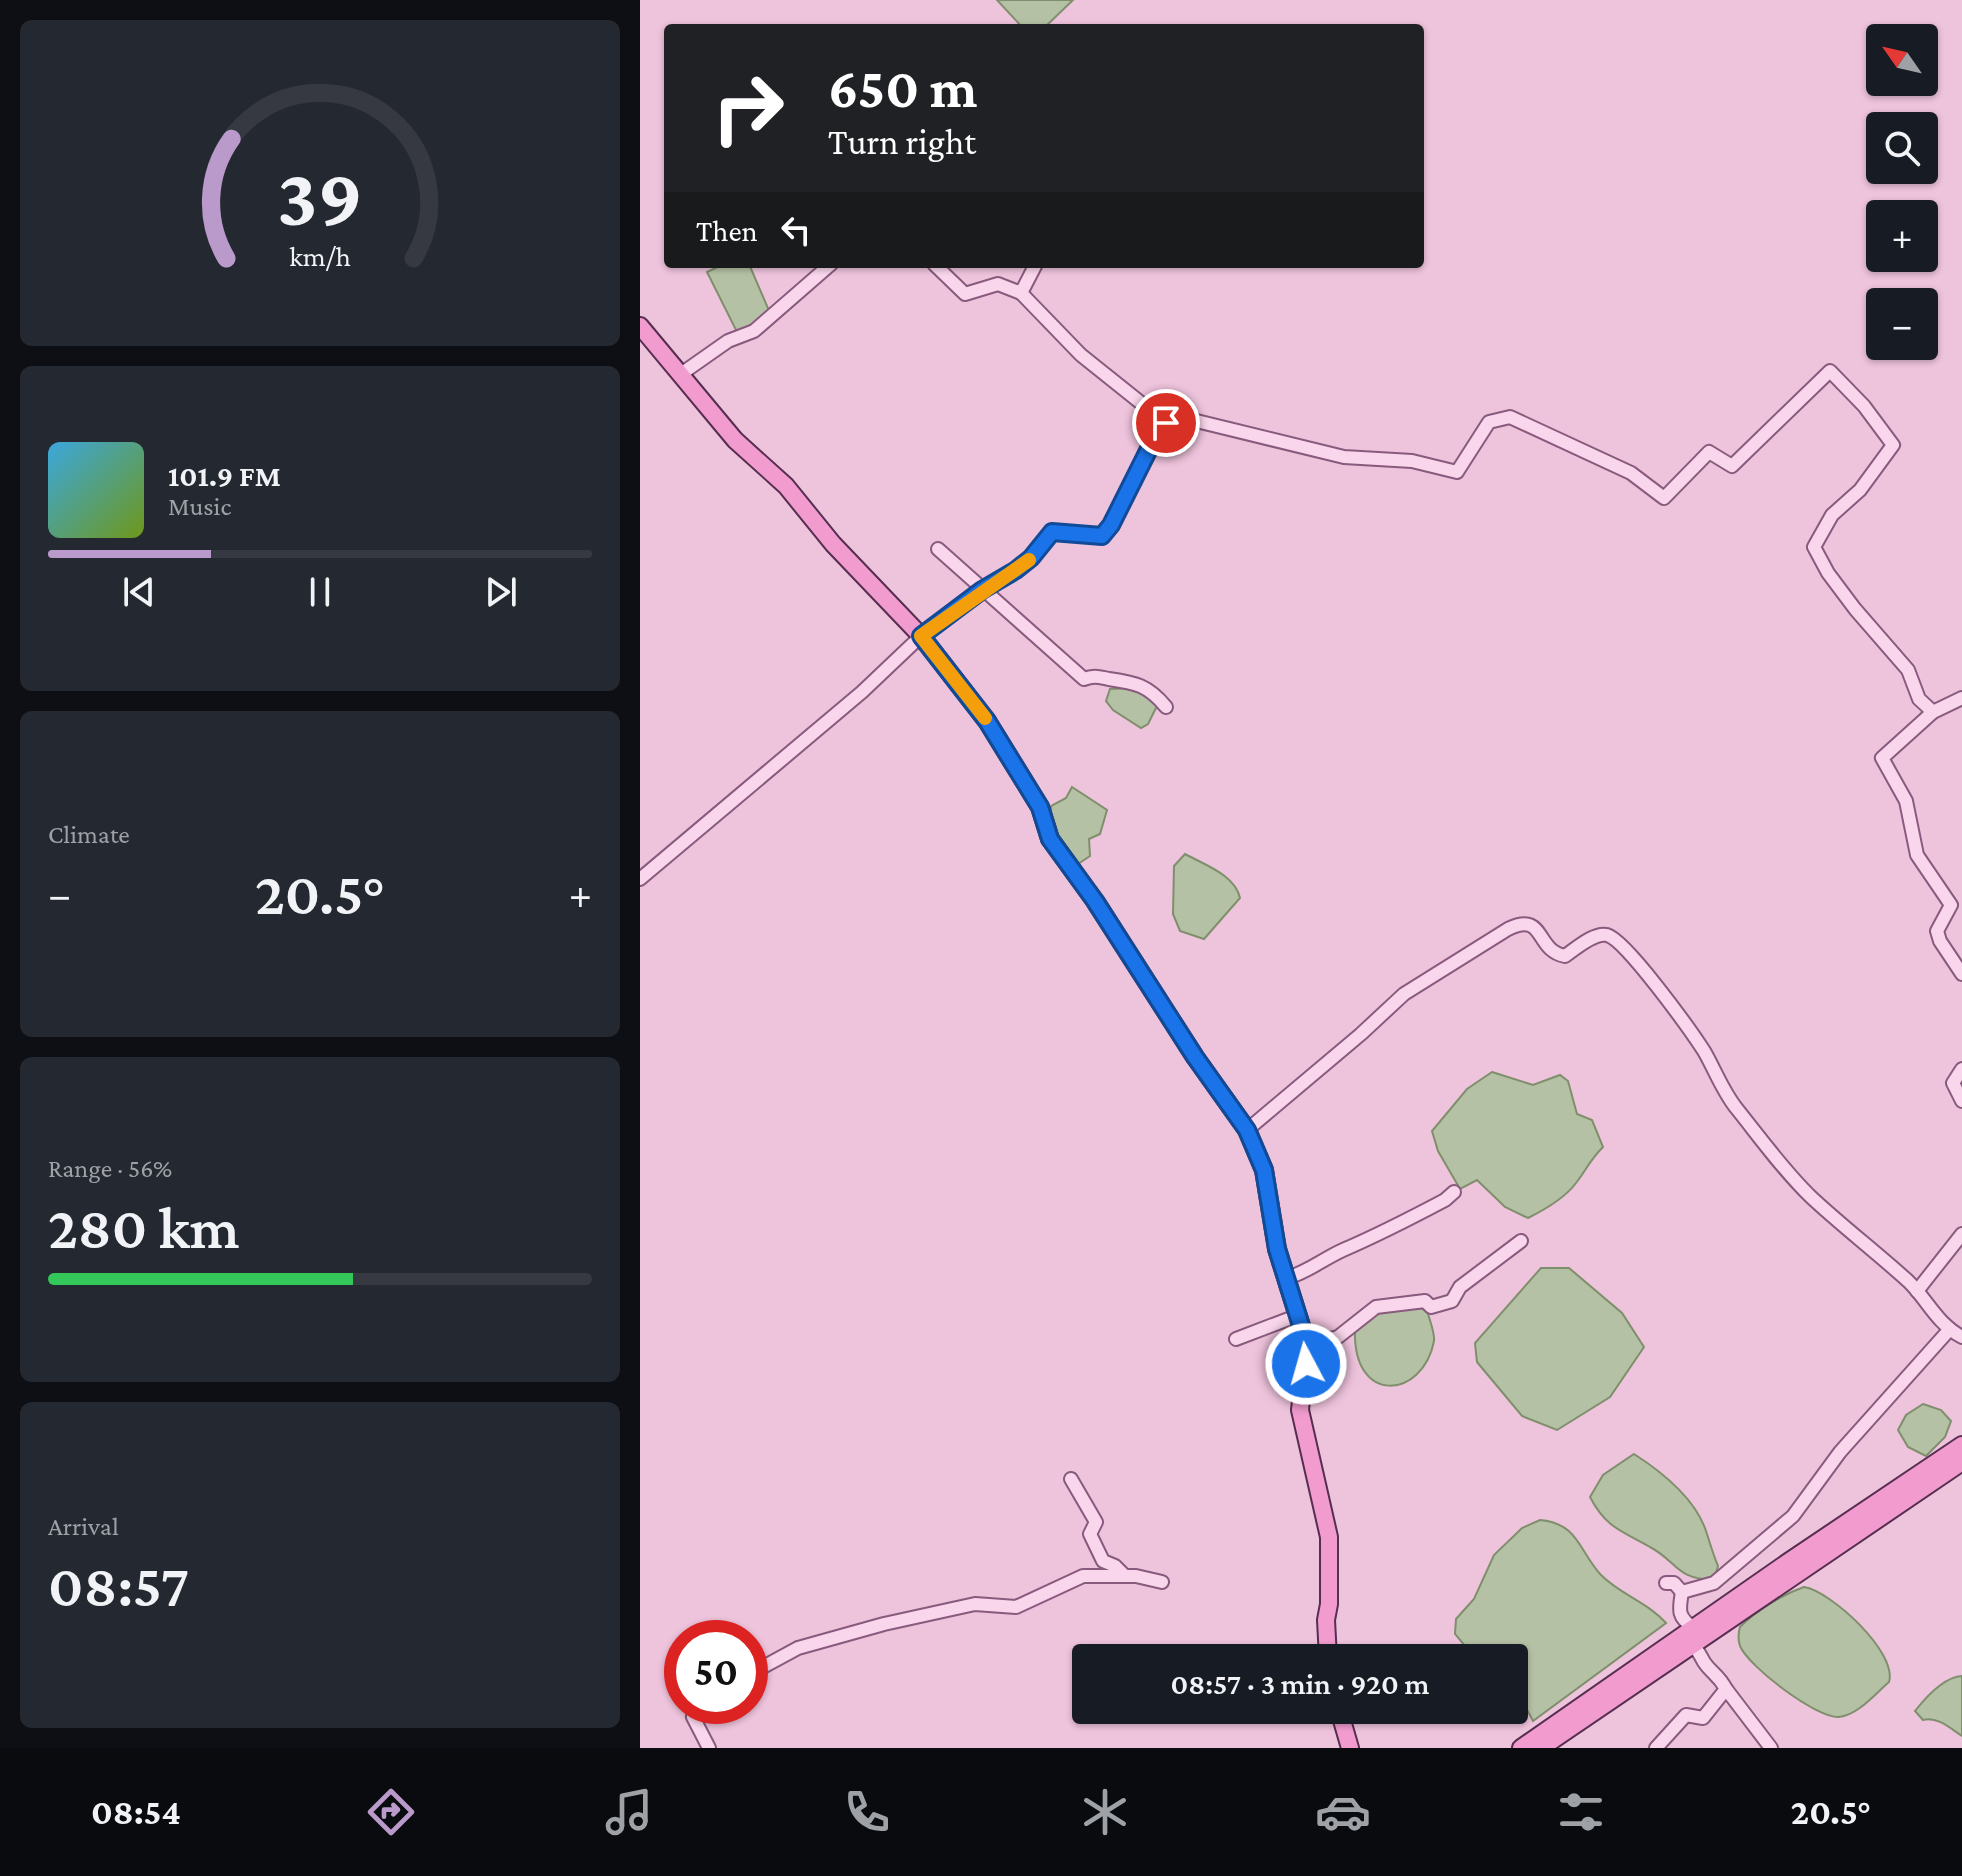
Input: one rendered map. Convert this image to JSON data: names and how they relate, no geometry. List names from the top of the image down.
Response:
{
  "north": "top left",
  "page": {
    "map_buttons": ["+", "−"],
    "turn": ["650 m", "Turn right"],
    "then": "Then",
    "song": ["101.9 FM", "Music"],
    "tile": [
      "Climate",
      ["Range · 56%", "280 km"],
      ["Arrival", "08:57"]
    ],
    "heat": ["−", "20.5°", "+"],
    "limit": "50",
    "trip": "08:57 · 3 min · 920 m",
    "tabs": ["08:54", "20.5°"],
    "gauge": ["39", "km/h"]
  }
}
